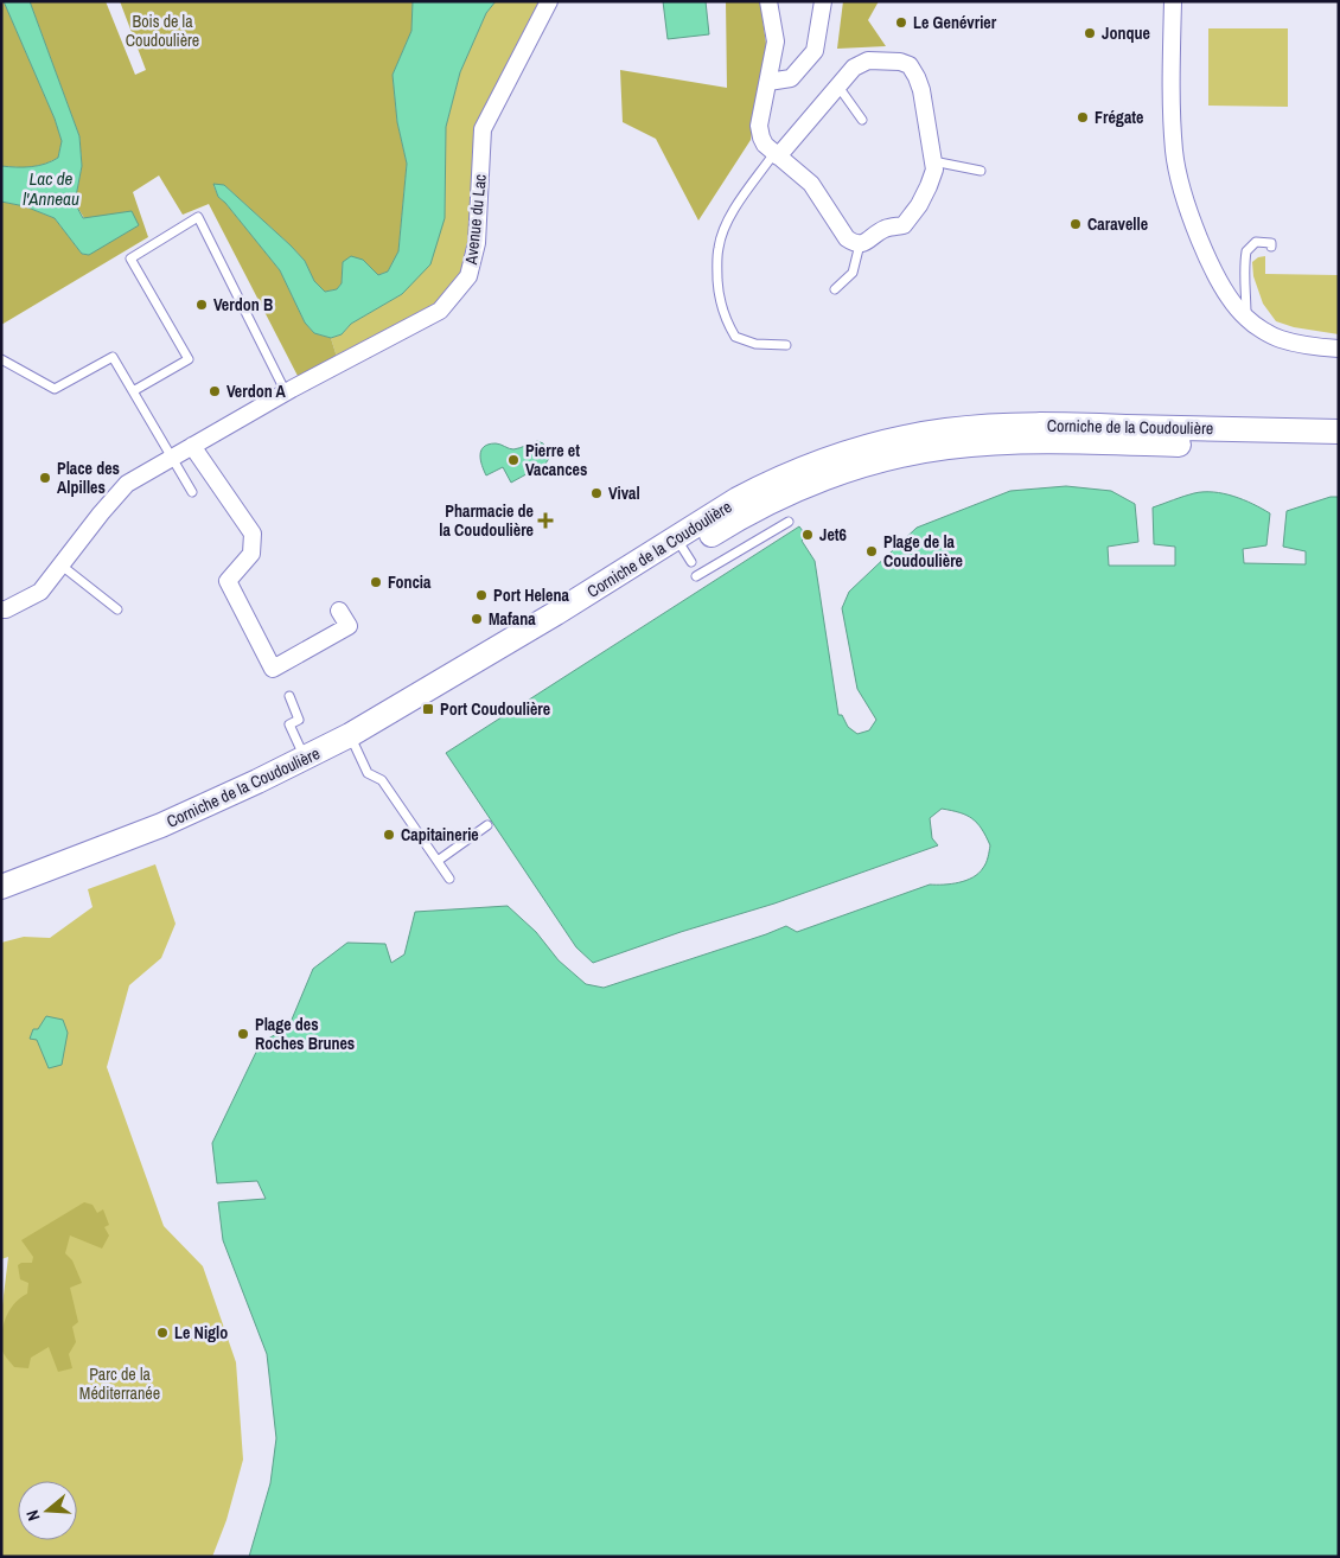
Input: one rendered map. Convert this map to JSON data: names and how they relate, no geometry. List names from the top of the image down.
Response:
{
  "streets": {
    "main road": ["Corniche de la Coudoulière"],
    "street": ["Avenue du Lac"]
  },
  "water": ["Lac de l'Anneau"],
  "parks": ["Bois de la Coudoulière", "Parc de la Méditerranée"],
  "places": {
    "other": [
      "Le Genévrier",
      "Jonque",
      "Frégate",
      "Caravelle",
      "Verdon B",
      "Verdon A",
      "Pierre et Vacances",
      "Place des Alpilles",
      "Vival",
      "Jet6",
      "Plage de la Coudoulière",
      "Foncia",
      "Port Helena",
      "Mafana",
      "Capitainerie",
      "Plage des Roches Brunes",
      "Le Niglo"
    ],
    "health": ["Pharmacie de la Coudoulière"],
    "transit": ["Port Coudoulière"]
  },
  "north": "left"
}
